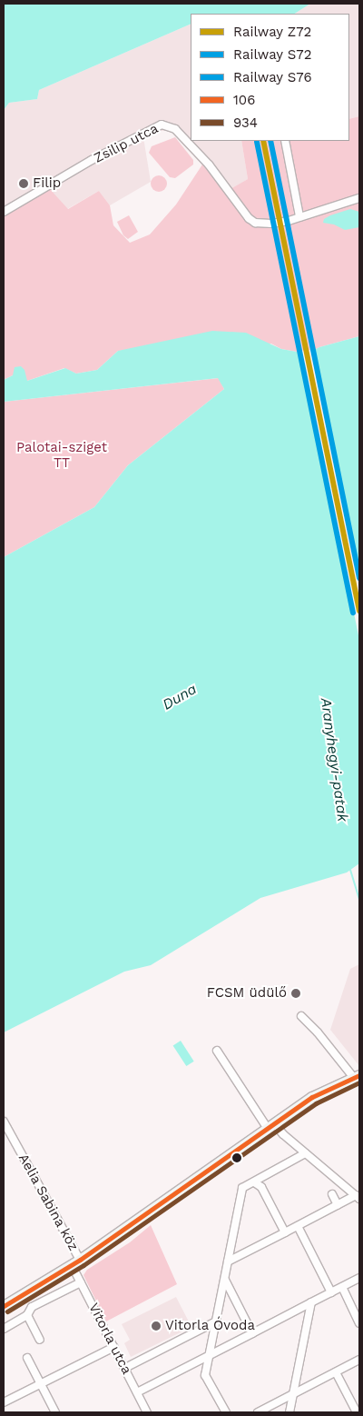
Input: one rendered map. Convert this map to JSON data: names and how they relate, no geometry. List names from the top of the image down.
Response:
{
  "streets": {
    "street": ["Zsilip utca", "Aelia Sabina köz", "Vitorla utca"]
  },
  "crossings": [
    ["Aelia Sabina köz", "Vitorla utca"]
  ],
  "water": ["Duna", "Aranyhegyi-patak"],
  "parks": ["Palotai-sziget TT"],
  "places": ["Filip", "FCSM üdülő", "Vitorla Óvoda"],
  "lines": [
    "rail line Z72",
    "rail line S76",
    "rail line S72",
    "transit line 106",
    "transit line 934"
  ],
  "legend": [
    "Railway Z72",
    "Railway S72",
    "Railway S76",
    "106",
    "934"
  ]
}
